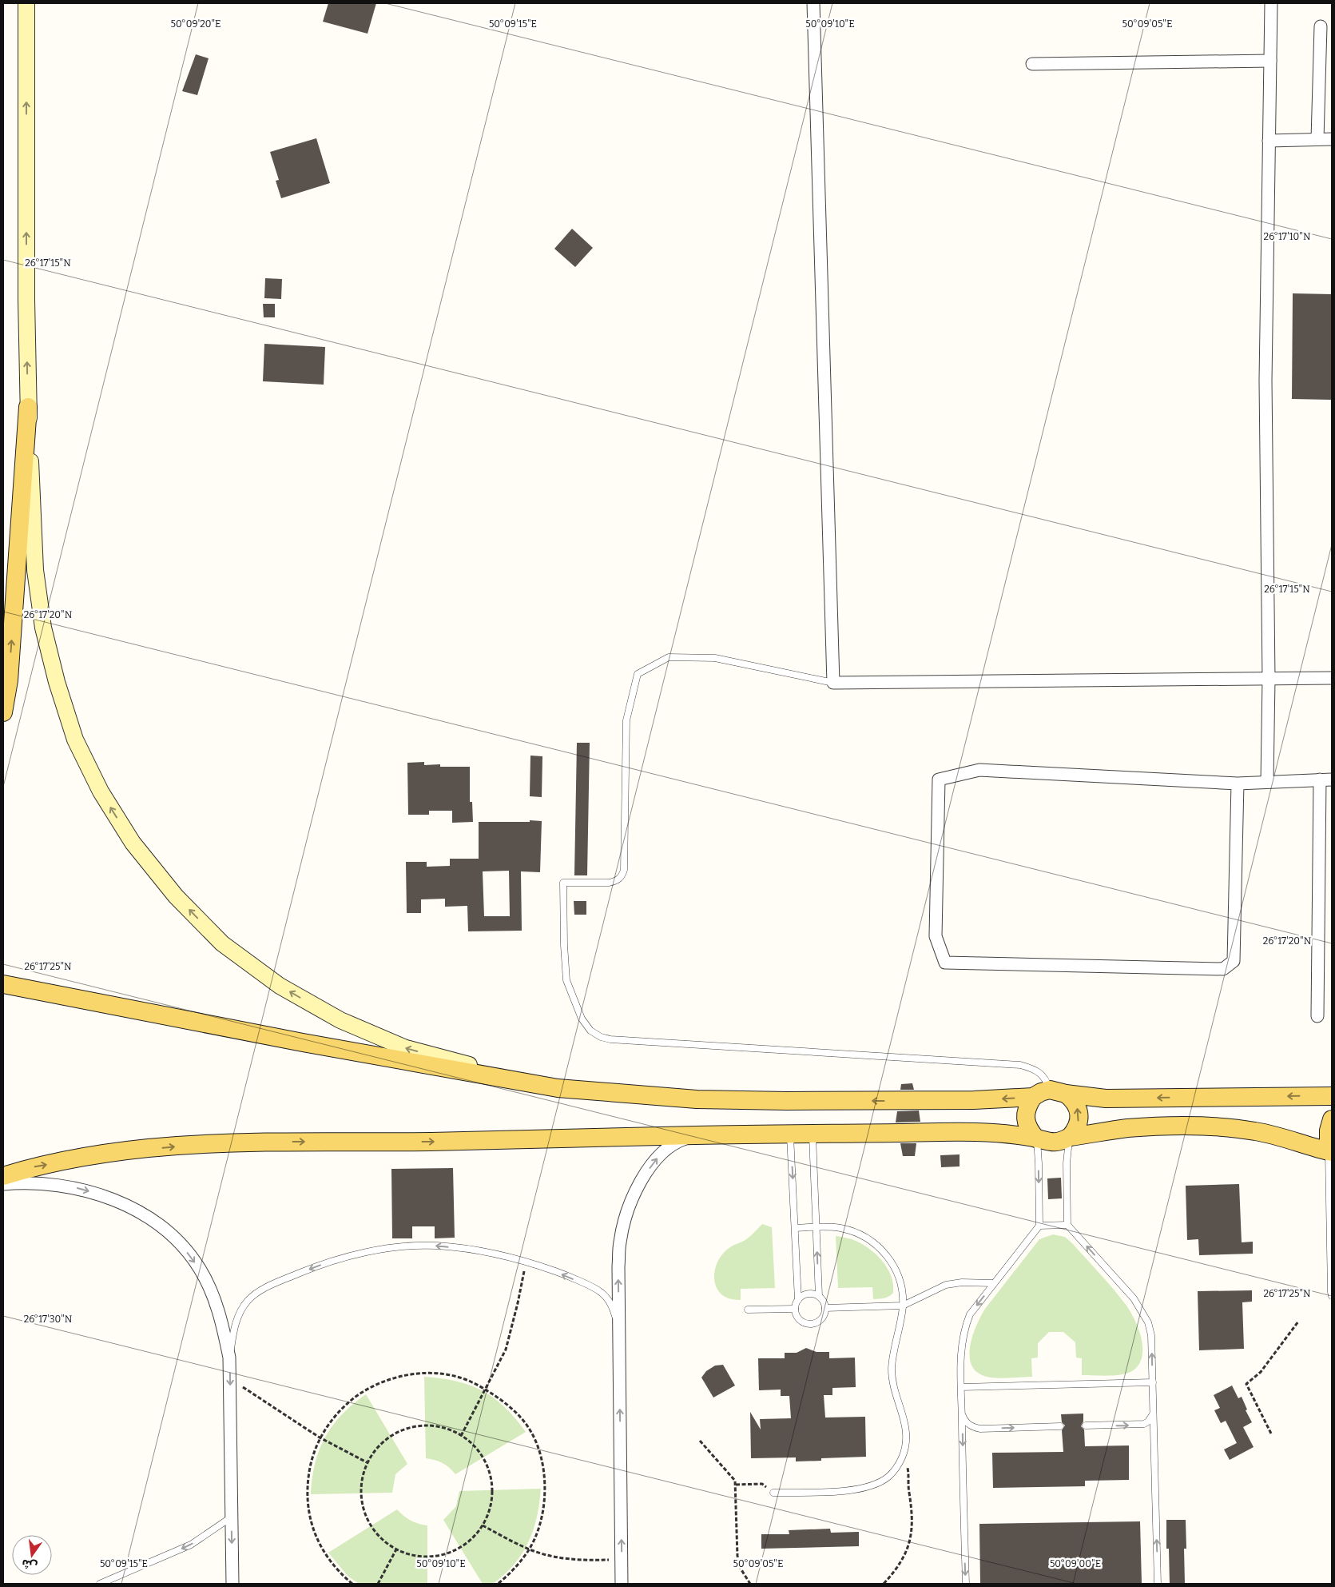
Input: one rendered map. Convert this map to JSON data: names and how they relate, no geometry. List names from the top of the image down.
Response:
{
  "north": "bottom",
  "coordinates": [
    "50°09'05\"E",
    "50°09'20\"E",
    "50°09'15\"E",
    "50°09'10\"E",
    "26°17'10\"N",
    "26°17'15\"N",
    "26°17'20\"N",
    "26°17'25\"N",
    "26°17'30\"N",
    "50°09'00\"E"
  ]
}
